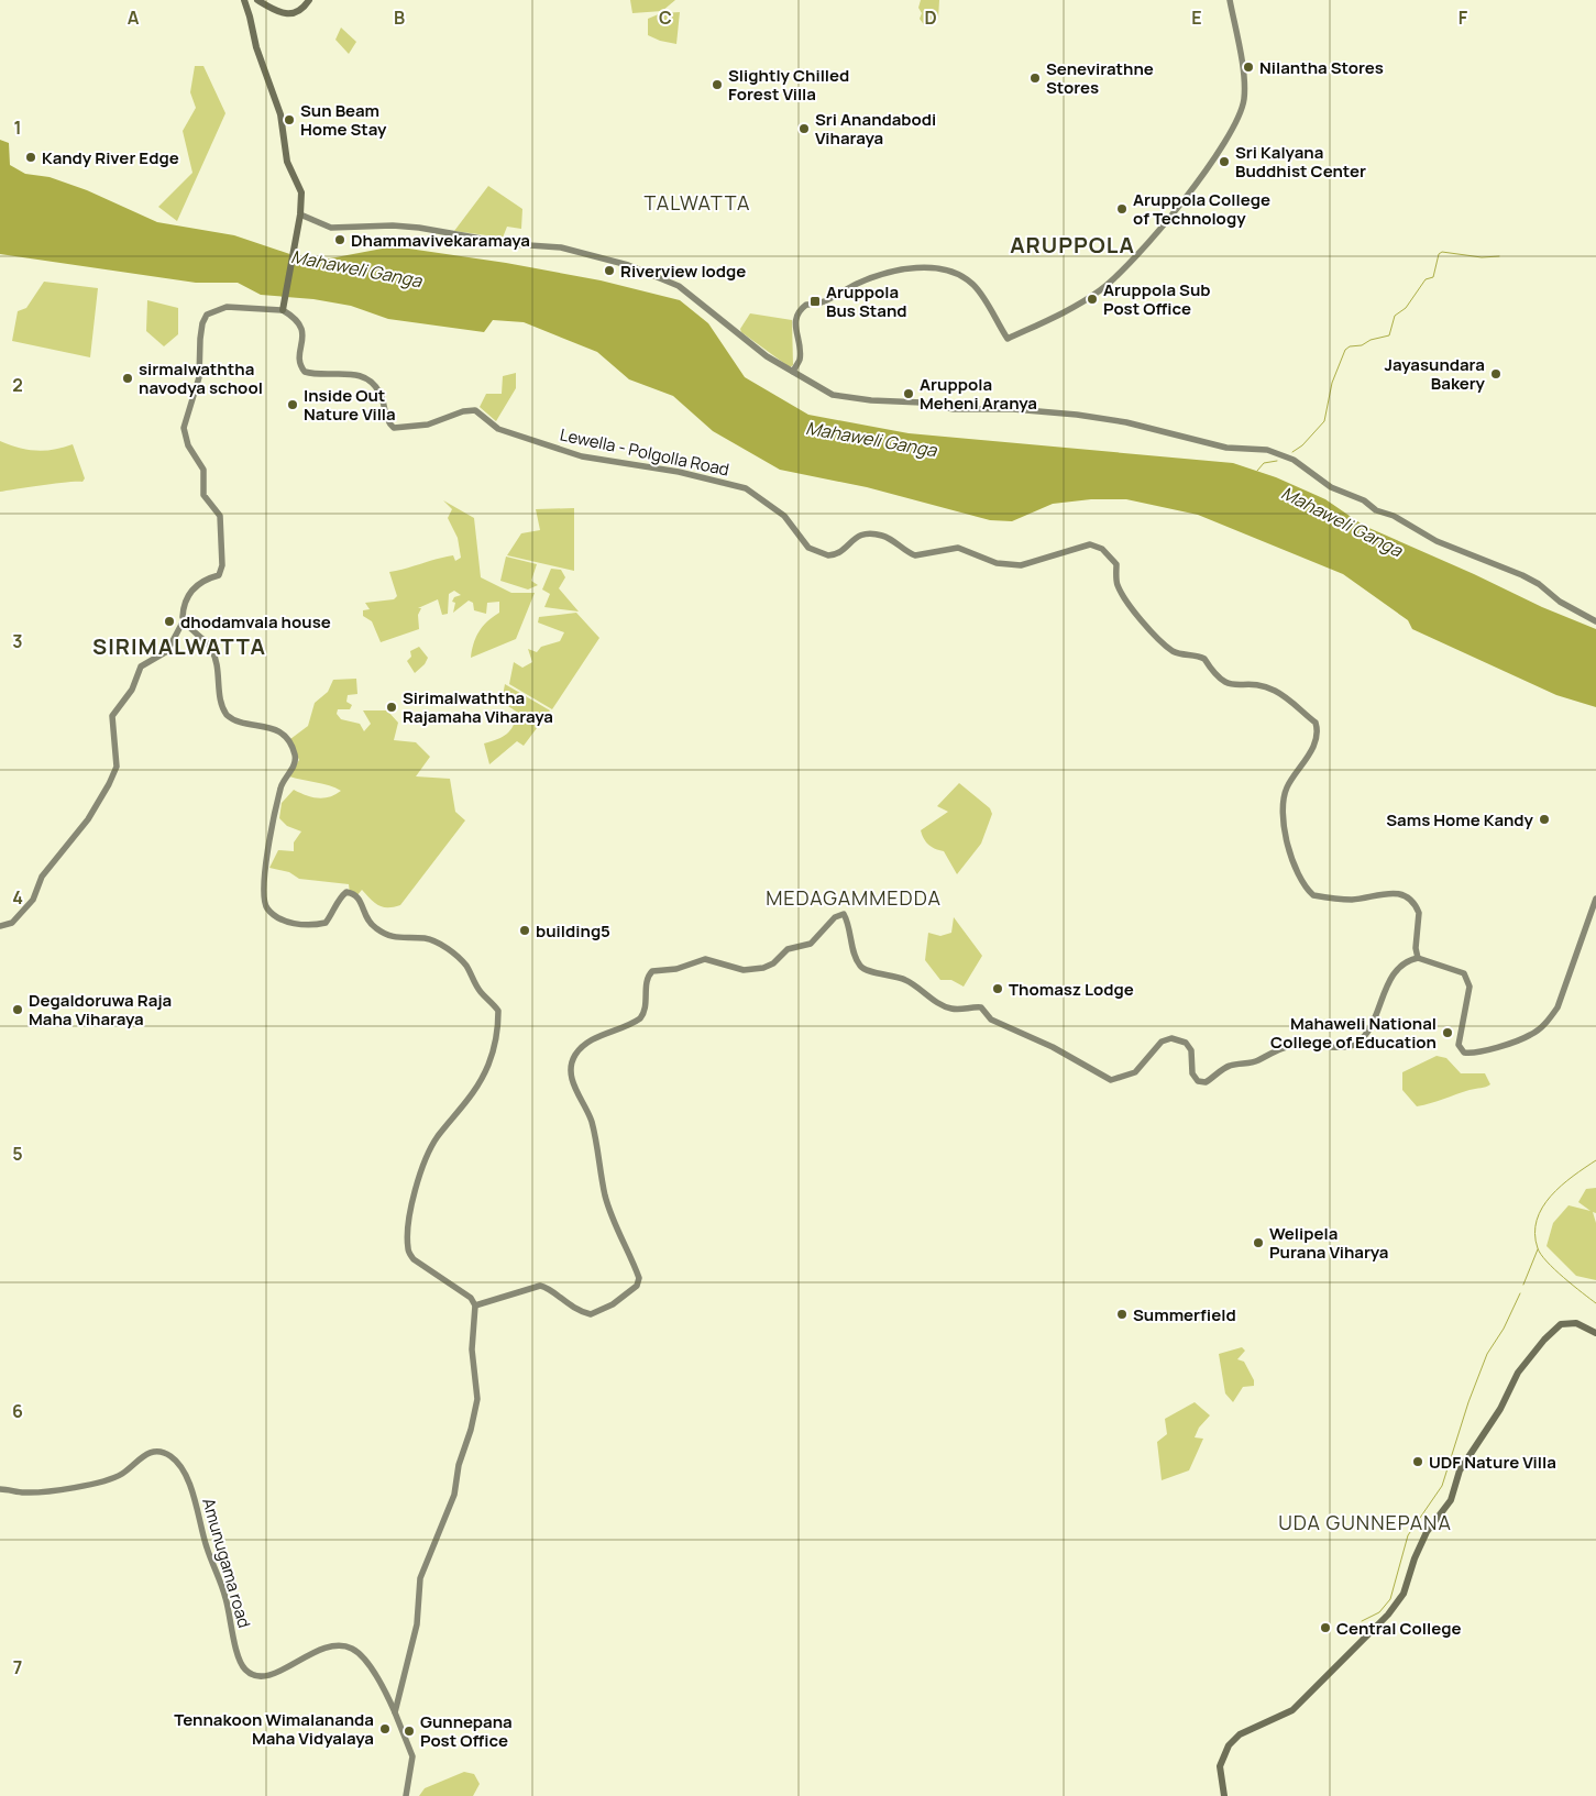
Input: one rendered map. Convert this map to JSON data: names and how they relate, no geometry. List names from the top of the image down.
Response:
{
  "streets": {
    "street": ["Lewella - Polgolla Road", "Amunugama road"]
  },
  "districts": [
    "TALWATTA",
    "ARUPPOLA",
    "SIRIMALWATTA",
    "MEDAGAMMEDDA",
    "UDA GUNNEPANA"
  ],
  "water": ["Mahaweli Ganga"],
  "places": {
    "other": [
      "Nilantha Stores",
      "Senevirathne Stores",
      "Slightly Chilled Forest Villa",
      "Sun Beam Home Stay",
      "Sri Anandabodi Viharaya",
      "Kandy River Edge",
      "Sri Kalyana Buddhist Center",
      "Aruppola College of Technology",
      "Dhammavivekaramaya",
      "Riverview lodge",
      "Aruppola Sub Post Office",
      "Jayasundara Bakery",
      "sirmalwaththa navodya school",
      "Aruppola Meheni Aranya",
      "Inside Out Nature Villa",
      "dhodamvala house",
      "Sirimalwaththa Rajamaha Viharaya",
      "Sams Home Kandy",
      "building5",
      "Thomasz Lodge",
      "Degaldoruwa Raja Maha Viharaya",
      "Mahaweli National College of Education",
      "Welipela Purana Viharya",
      "Summerfield",
      "UDF Nature Villa",
      "Central College",
      "Tennakoon Wimalananda Maha Vidyalaya",
      "Gunnepana Post Office"
    ],
    "transit": ["Aruppola Bus Stand"]
  },
  "grid": {
    "columns": [
      "A",
      "B",
      "C",
      "D",
      "E",
      "F"
    ],
    "rows": [
      "1",
      "2",
      "3",
      "4",
      "5",
      "6",
      "7"
    ]
  }
}
